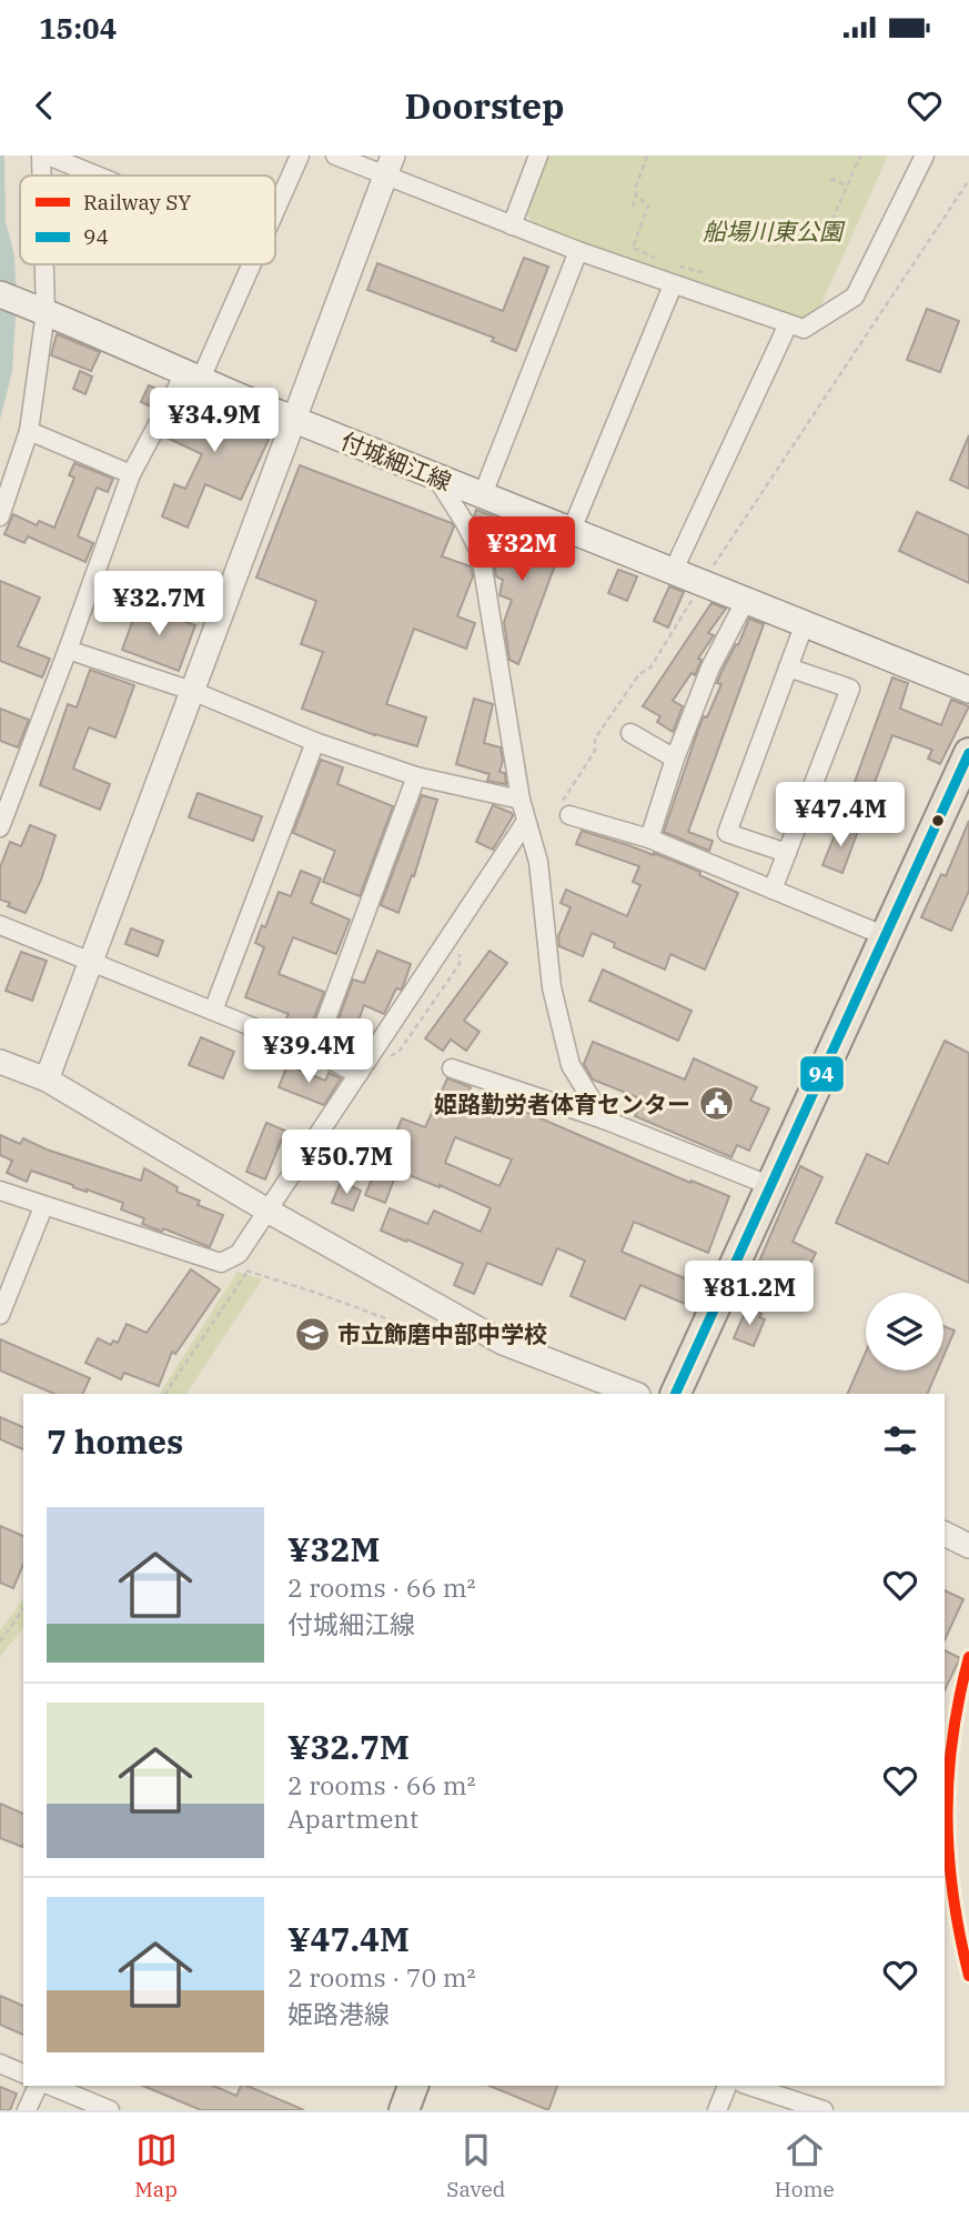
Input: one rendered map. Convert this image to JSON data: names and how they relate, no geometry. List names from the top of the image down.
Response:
{
  "streets": {
    "main road": ["付城細江線"]
  },
  "parks": ["船場川東公園"],
  "places": {
    "public building": ["姫路勤労者体育センター"],
    "school or university": ["市立飾磨中部中学校"]
  },
  "lines": ["transit line 94", "rail line SY"],
  "legend": ["Railway SY", "94"],
  "page": {
    "status": "15:04",
    "header": "Doorstep",
    "price": [
      "¥34.9M",
      "¥32M",
      "¥32.7M",
      "¥47.4M",
      "¥39.4M",
      "¥50.7M",
      "¥81.2M"
    ],
    "heading": "7 homes",
    "list": [
      {
        "name": "¥32M",
        "note": "2 rooms · 66 m² · 付城細江線"
      },
      {
        "name": "¥32.7M",
        "note": "2 rooms · 66 m² · Apartment"
      },
      {
        "name": "¥47.4M",
        "note": "2 rooms · 70 m² · 姫路港線"
      }
    ],
    "tabs": ["Map", "Saved", "Home"]
  }
}
